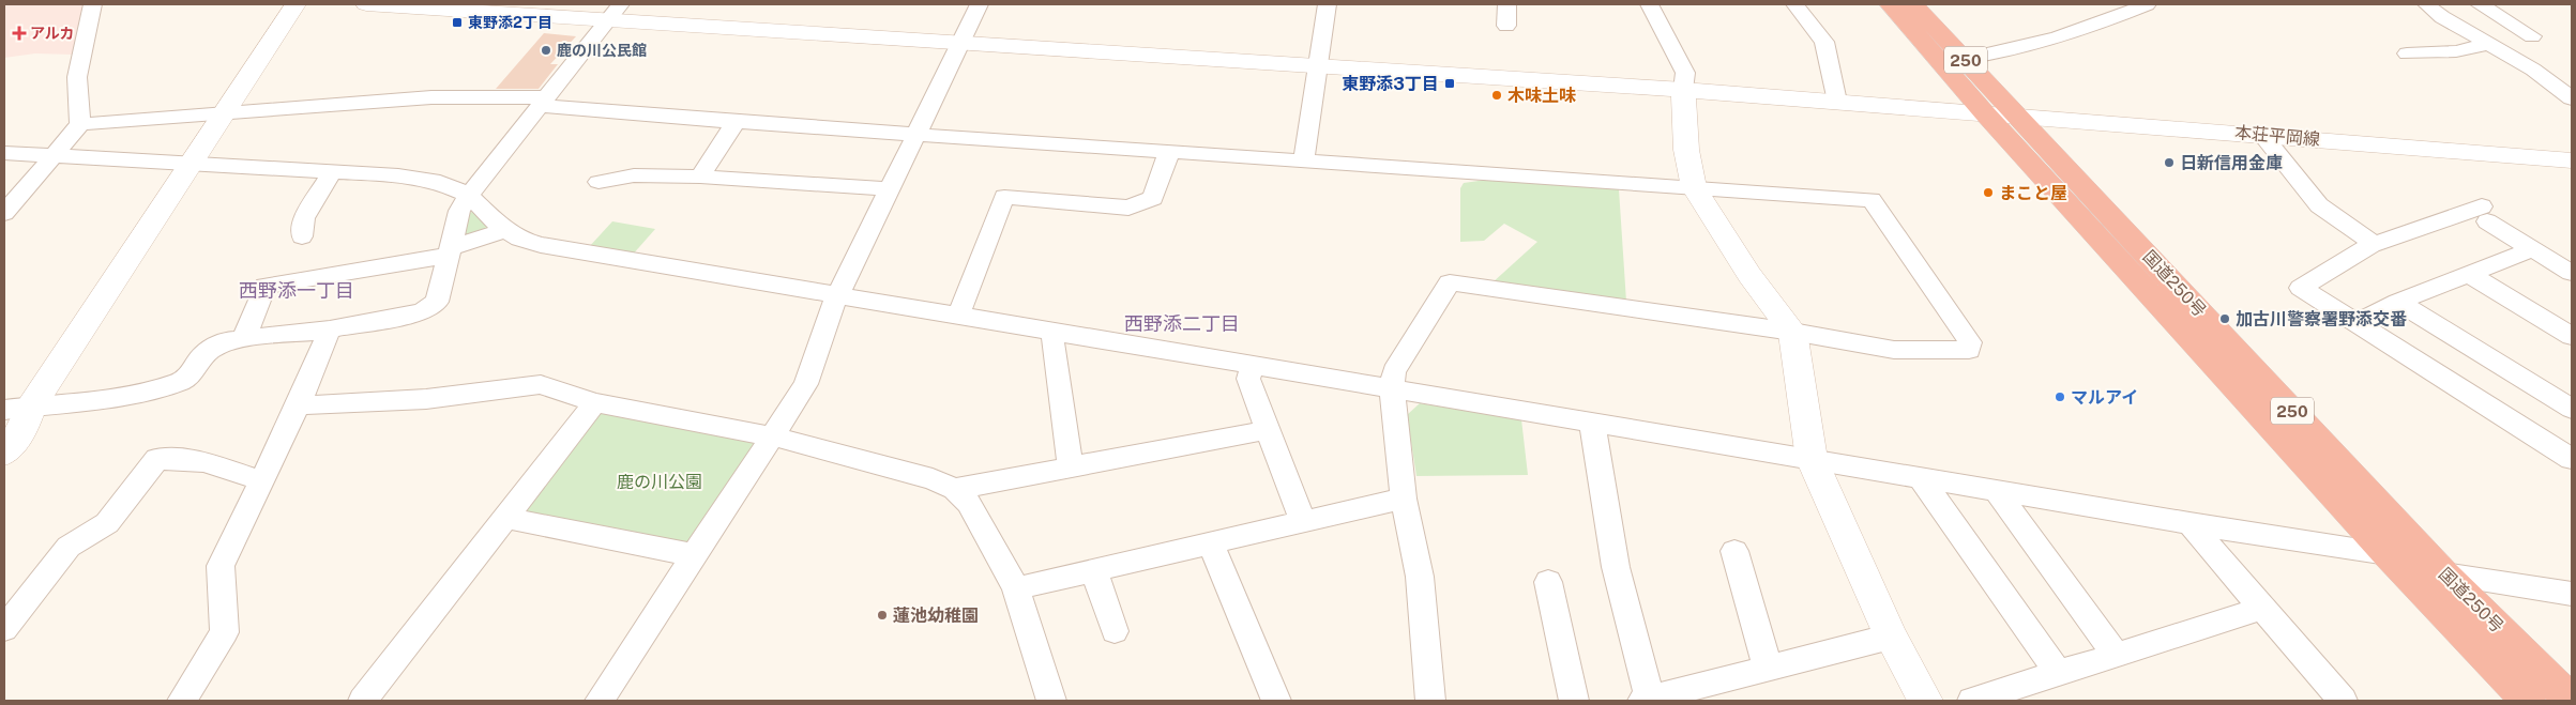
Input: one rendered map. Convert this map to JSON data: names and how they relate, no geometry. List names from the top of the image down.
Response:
{
  "streets": {
    "highway": ["250", "国道250号"],
    "street": ["本荘平岡線"]
  },
  "crossings": [
    ["本荘平岡線", "国道250号"]
  ],
  "districts": ["西野添一丁目", "西野添二丁目"],
  "parks": ["鹿の川公園"],
  "places": {
    "transit": ["東野添2丁目", "東野添3丁目"],
    "health": ["アルカ"],
    "other": [
      "鹿の川公民館",
      "木味土味",
      "日新信用金庫",
      "まこと屋",
      "加古川警察署野添交番",
      "マルアイ",
      "蓮池幼稚園"
    ]
  }
}
